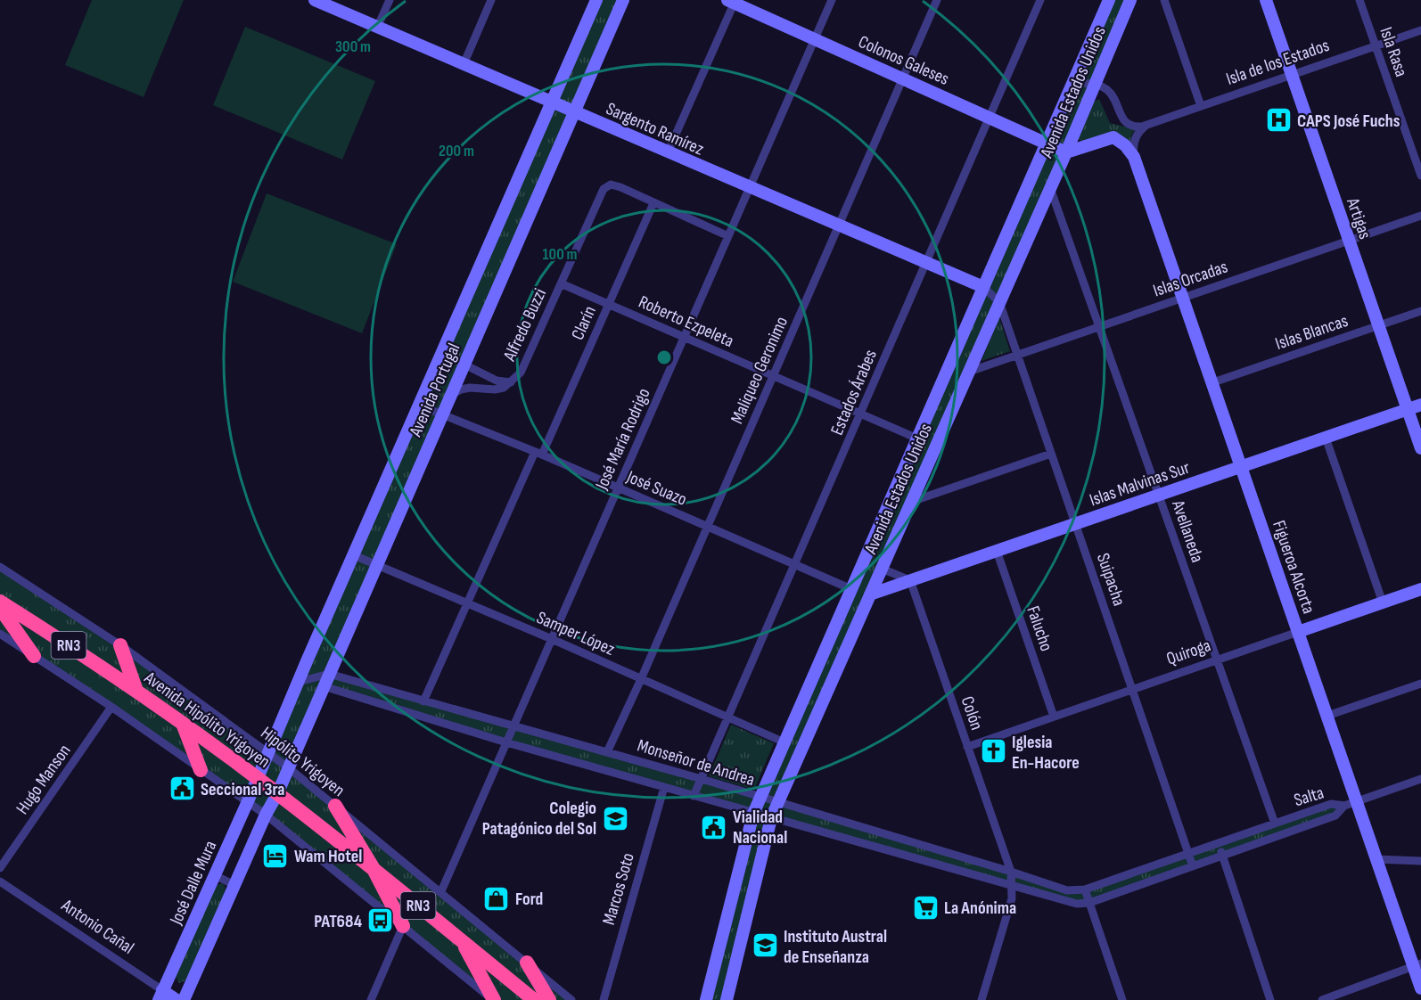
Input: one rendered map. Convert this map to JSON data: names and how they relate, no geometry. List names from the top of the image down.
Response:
{
  "streets": {
    "highway": ["RN3", "Avenida Hipólito Yrigoyen"],
    "main road": [
      "Colonos Galeses",
      "Avenida Estados Unidos",
      "Sargento Ramírez",
      "Artigas",
      "Avenida Portugal",
      "Islas Malvinas Sur",
      "Figueroa Alcorta",
      "Quiroga",
      "José Dalle Mura",
      "Antonio Cañal"
    ],
    "street": [
      "Isla Rasa",
      "Isla de los Estados",
      "Islas Orcadas",
      "Roberto Ezpeleta",
      "Clarín",
      "Alfredo Buzzi",
      "Islas Blancas",
      "Maliqueo Geronimo",
      "Estados Árabes",
      "José María Rodrigo",
      "José Suazo",
      "Avellaneda",
      "Suipacha",
      "Falucho",
      "Samper López",
      "Colón",
      "Hipólito Yrigoyen",
      "Monseñor de Andrea",
      "Hugo Manson",
      "Salta",
      "Marcos Soto"
    ]
  },
  "crossings": [
    ["Isla Rasa", "Isla de los Estados"],
    ["Colonos Galeses", "Avenida Estados Unidos"],
    ["Colonos Galeses", "Maliqueo Geronimo"],
    ["Colonos Galeses", "Estados Árabes"],
    ["Colonos Galeses", "José María Rodrigo"],
    ["Isla de los Estados", "Artigas"],
    ["Avenida Estados Unidos", "Sargento Ramírez"],
    ["Avenida Estados Unidos", "Islas Orcadas"],
    ["Avenida Estados Unidos", "Roberto Ezpeleta"],
    ["Avenida Estados Unidos", "Islas Malvinas Sur"],
    ["Avenida Estados Unidos", "José Suazo"],
    ["Avenida Estados Unidos", "Avellaneda"],
    ["Avenida Estados Unidos", "Suipacha"],
    ["Avenida Estados Unidos", "Samper López"],
    ["Avenida Estados Unidos", "Monseñor de Andrea"],
    ["Sargento Ramírez", "Maliqueo Geronimo"],
    ["Sargento Ramírez", "Avenida Portugal"],
    ["Sargento Ramírez", "Estados Árabes"],
    ["Sargento Ramírez", "José María Rodrigo"],
    ["Artigas", "Islas Orcadas"],
    ["Artigas", "Islas Blancas"],
    ["Artigas", "Islas Malvinas Sur"],
    ["Islas Orcadas", "Avellaneda"],
    ["Islas Orcadas", "Figueroa Alcorta"],
    ["Islas Orcadas", "Suipacha"],
    ["Roberto Ezpeleta", "Clarín"],
    ["Roberto Ezpeleta", "Alfredo Buzzi"],
    ["Roberto Ezpeleta", "Maliqueo Geronimo"],
    ["Roberto Ezpeleta", "Estados Árabes"],
    ["Roberto Ezpeleta", "José María Rodrigo"],
    ["Clarín", "Alfredo Buzzi"],
    ["Clarín", "José Suazo"],
    ["Clarín", "Samper López"],
    ["Clarín", "Monseñor de Andrea"],
    ["Alfredo Buzzi", "Avenida Portugal"],
    ["Islas Blancas", "Figueroa Alcorta"],
    ["Maliqueo Geronimo", "José Suazo"],
    ["Maliqueo Geronimo", "Samper López"],
    ["Maliqueo Geronimo", "Monseñor de Andrea"],
    ["Avenida Portugal", "José Suazo"],
    ["Avenida Portugal", "Samper López"],
    ["Avenida Portugal", "Avenida Hipólito Yrigoyen"],
    ["Avenida Portugal", "Hipólito Yrigoyen"],
    ["Avenida Portugal", "Monseñor de Andrea"],
    ["Avenida Portugal", "José Dalle Mura"],
    ["Estados Árabes", "José Suazo"],
    ["Estados Árabes", "Samper López"],
    ["Estados Árabes", "Monseñor de Andrea"],
    ["José María Rodrigo", "José Suazo"],
    ["José María Rodrigo", "Samper López"],
    ["José María Rodrigo", "Hipólito Yrigoyen"],
    ["José María Rodrigo", "Monseñor de Andrea"],
    ["Islas Malvinas Sur", "Avellaneda"],
    ["Islas Malvinas Sur", "Figueroa Alcorta"],
    ["Islas Malvinas Sur", "Suipacha"],
    ["Islas Malvinas Sur", "Falucho"],
    ["Islas Malvinas Sur", "Colón"],
    ["Avellaneda", "Quiroga"],
    ["Avellaneda", "Salta"],
    ["Figueroa Alcorta", "Quiroga"],
    ["Suipacha", "Quiroga"],
    ["Suipacha", "Salta"],
    ["Falucho", "Quiroga"],
    ["Quiroga", "Colón"],
    ["Colón", "Monseñor de Andrea"],
    ["Avenida Hipólito Yrigoyen", "José Dalle Mura"],
    ["Monseñor de Andrea", "Salta"],
    ["Monseñor de Andrea", "Marcos Soto"],
    ["José Dalle Mura", "Antonio Cañal"]
  ],
  "places": {
    "hospital": ["CAPS José Fuchs"],
    "church": ["Iglesia En-Hacore"],
    "public building": ["Seccional 3ra", "Vialidad Nacional"],
    "school or university": ["Colegio Patagónico del Sol", "Instituto Austral de Enseñanza"],
    "hotel": ["Wam Hotel"],
    "shop": ["Ford"],
    "supermarket": ["La Anónima"],
    "bus stop": ["PAT684"]
  },
  "rings": ["300 m", "200 m", "100 m"]
}
